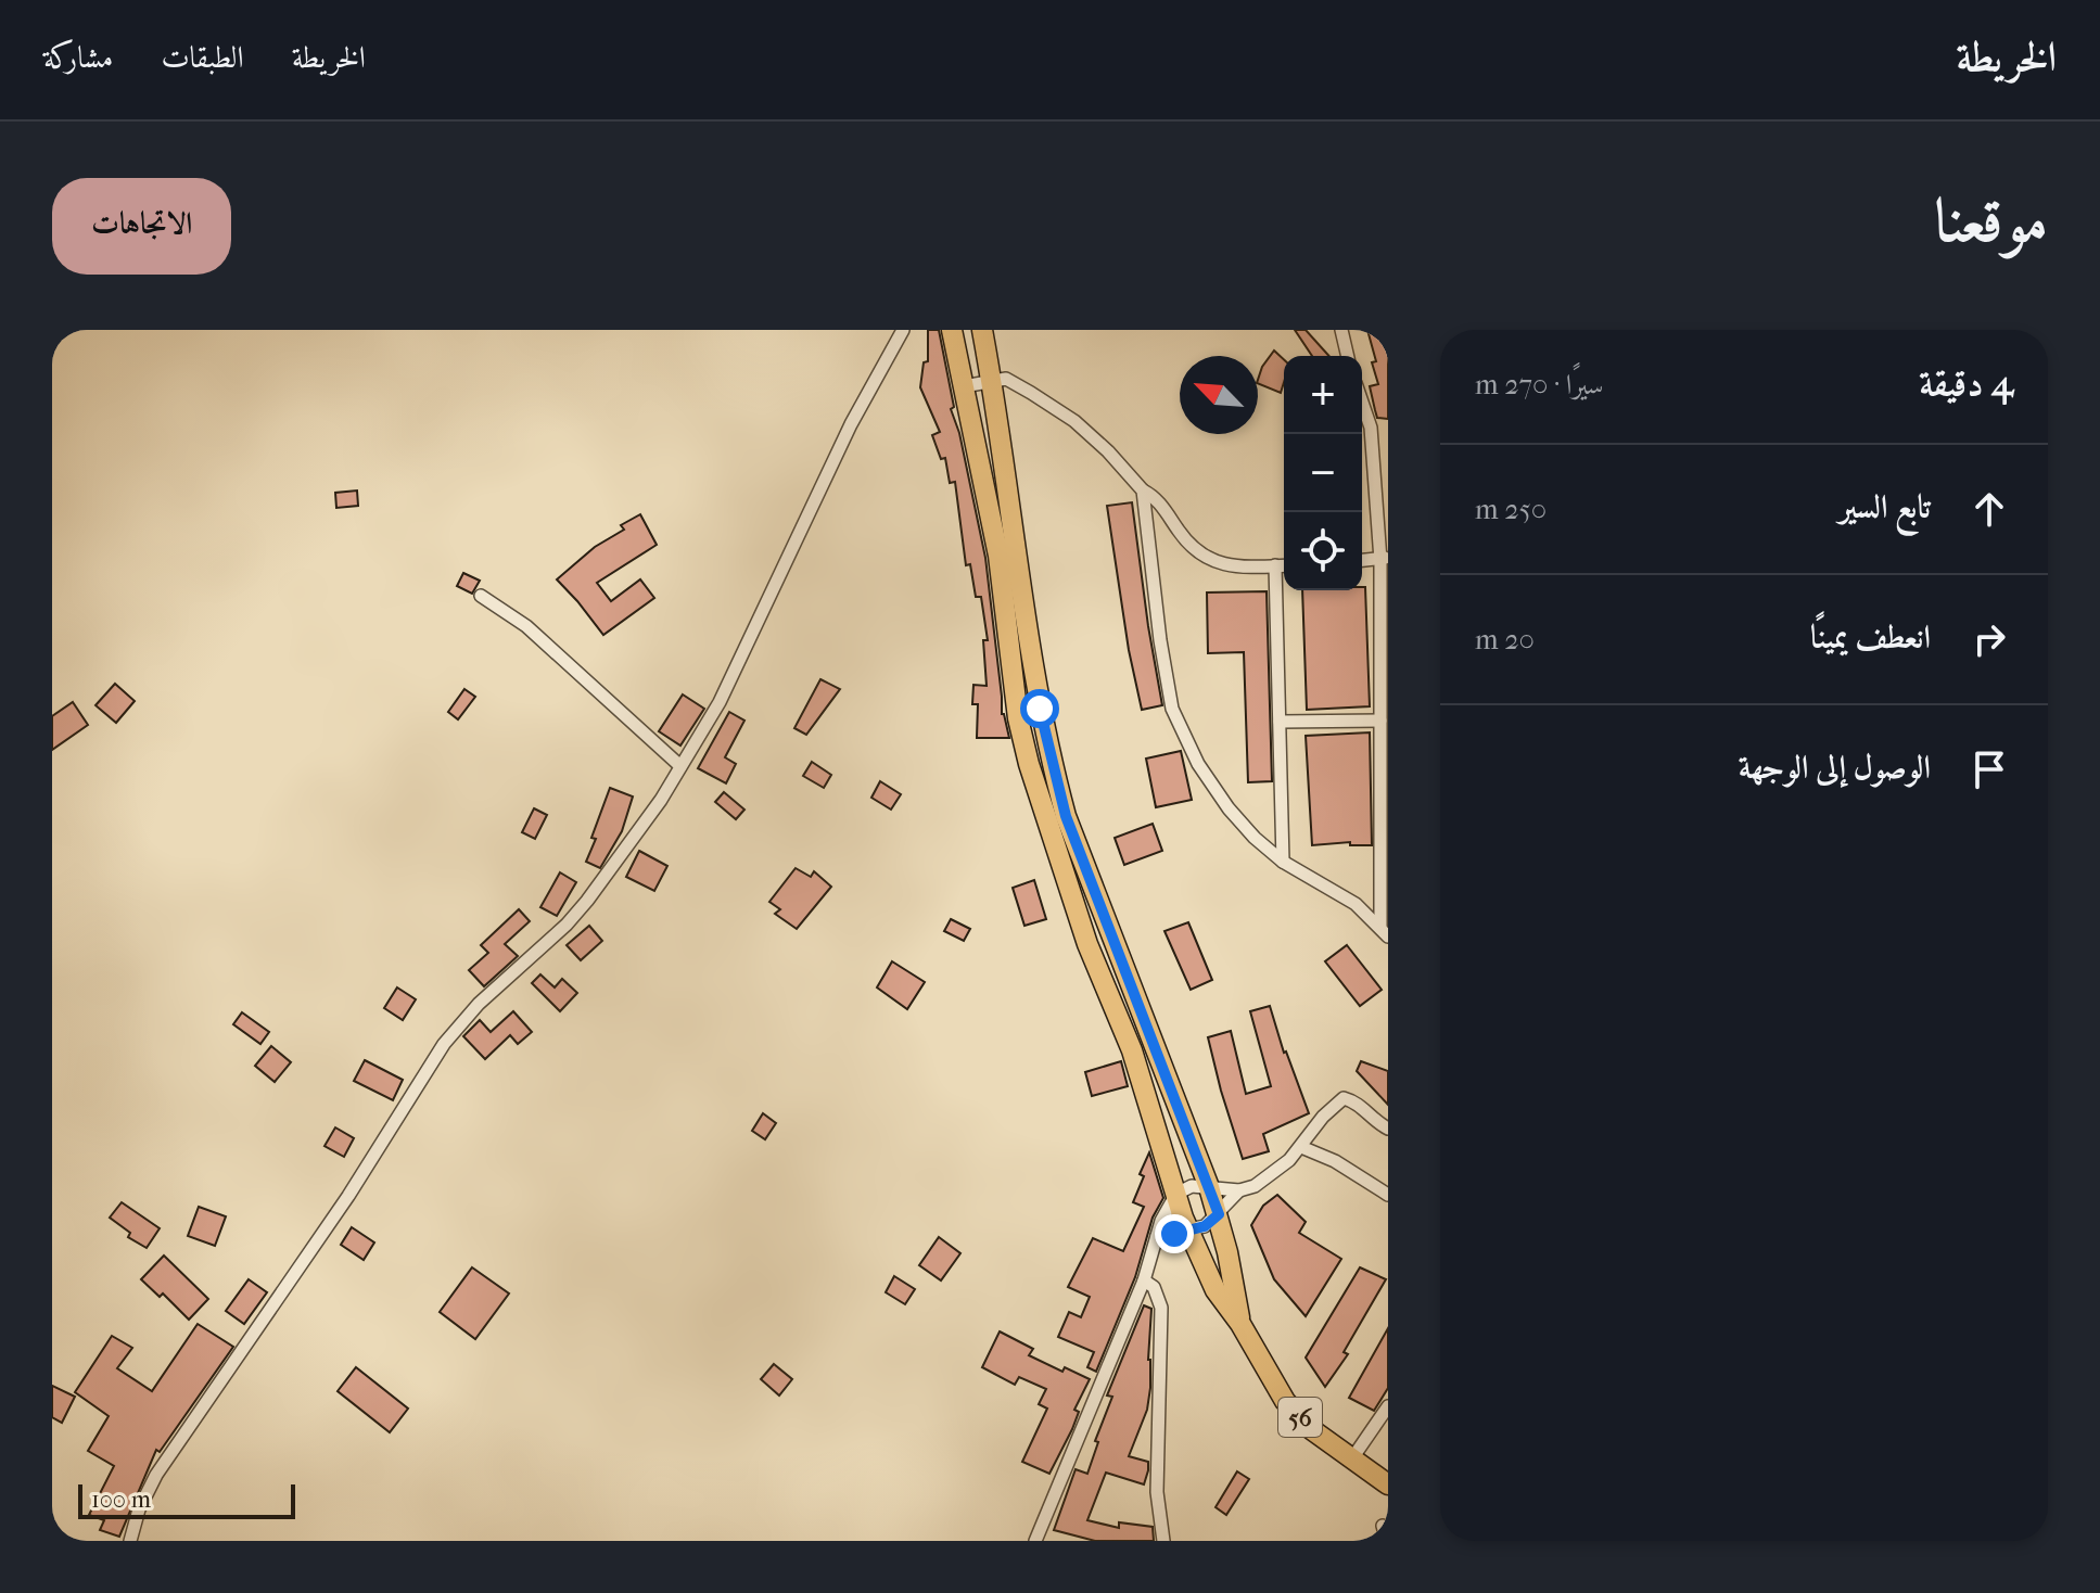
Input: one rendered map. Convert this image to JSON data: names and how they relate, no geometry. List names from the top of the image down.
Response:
{
  "streets": {
    "main road": ["56"]
  },
  "scale_bar": "100 m",
  "north": "top left",
  "page": {
    "header": "الخريطة",
    "nav": ["الخريطة", "الطبقات", "مشاركة"],
    "title": "موقعنا",
    "buttons": "الاتجاهات",
    "heading": ["4 دقيقة", "سيرًا · 270 m"],
    "map_buttons": ["+", "−"],
    "list": [
      ["تابع السير", "250 m"],
      ["انعطف يمينًا", "20 m"],
      "الوصول إلى الوجهة"
    ],
    "scale": "100 m"
  }
}
